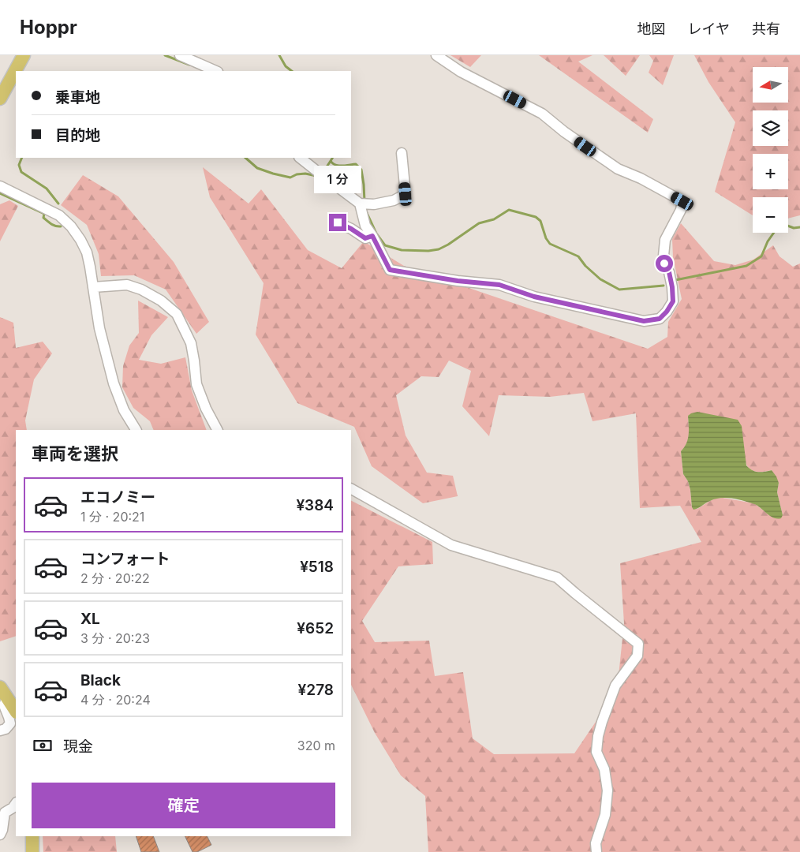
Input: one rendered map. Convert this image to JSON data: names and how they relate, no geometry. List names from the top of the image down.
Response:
{
  "north": "left",
  "page": {
    "header": "Hoppr",
    "nav": ["地図", "レイヤ", "共有"],
    "map_buttons": ["+", "−"],
    "banner": ["乗車地", "目的地"],
    "bubble": "1 分",
    "heading": "車両を選択",
    "list": [
      {
        "name": "エコノミー",
        "note": "1 分 · 20:21",
        "value": "¥384"
      },
      {
        "name": "コンフォート",
        "note": "2 分 · 20:22",
        "value": "¥518"
      },
      {
        "name": "XL",
        "note": "3 分 · 20:23",
        "value": "¥652"
      },
      {
        "name": "Black",
        "note": "4 分 · 20:24",
        "value": "¥278"
      }
    ],
    "pay": ["現金", "320 m"],
    "buttons": "確定"
  }
}
